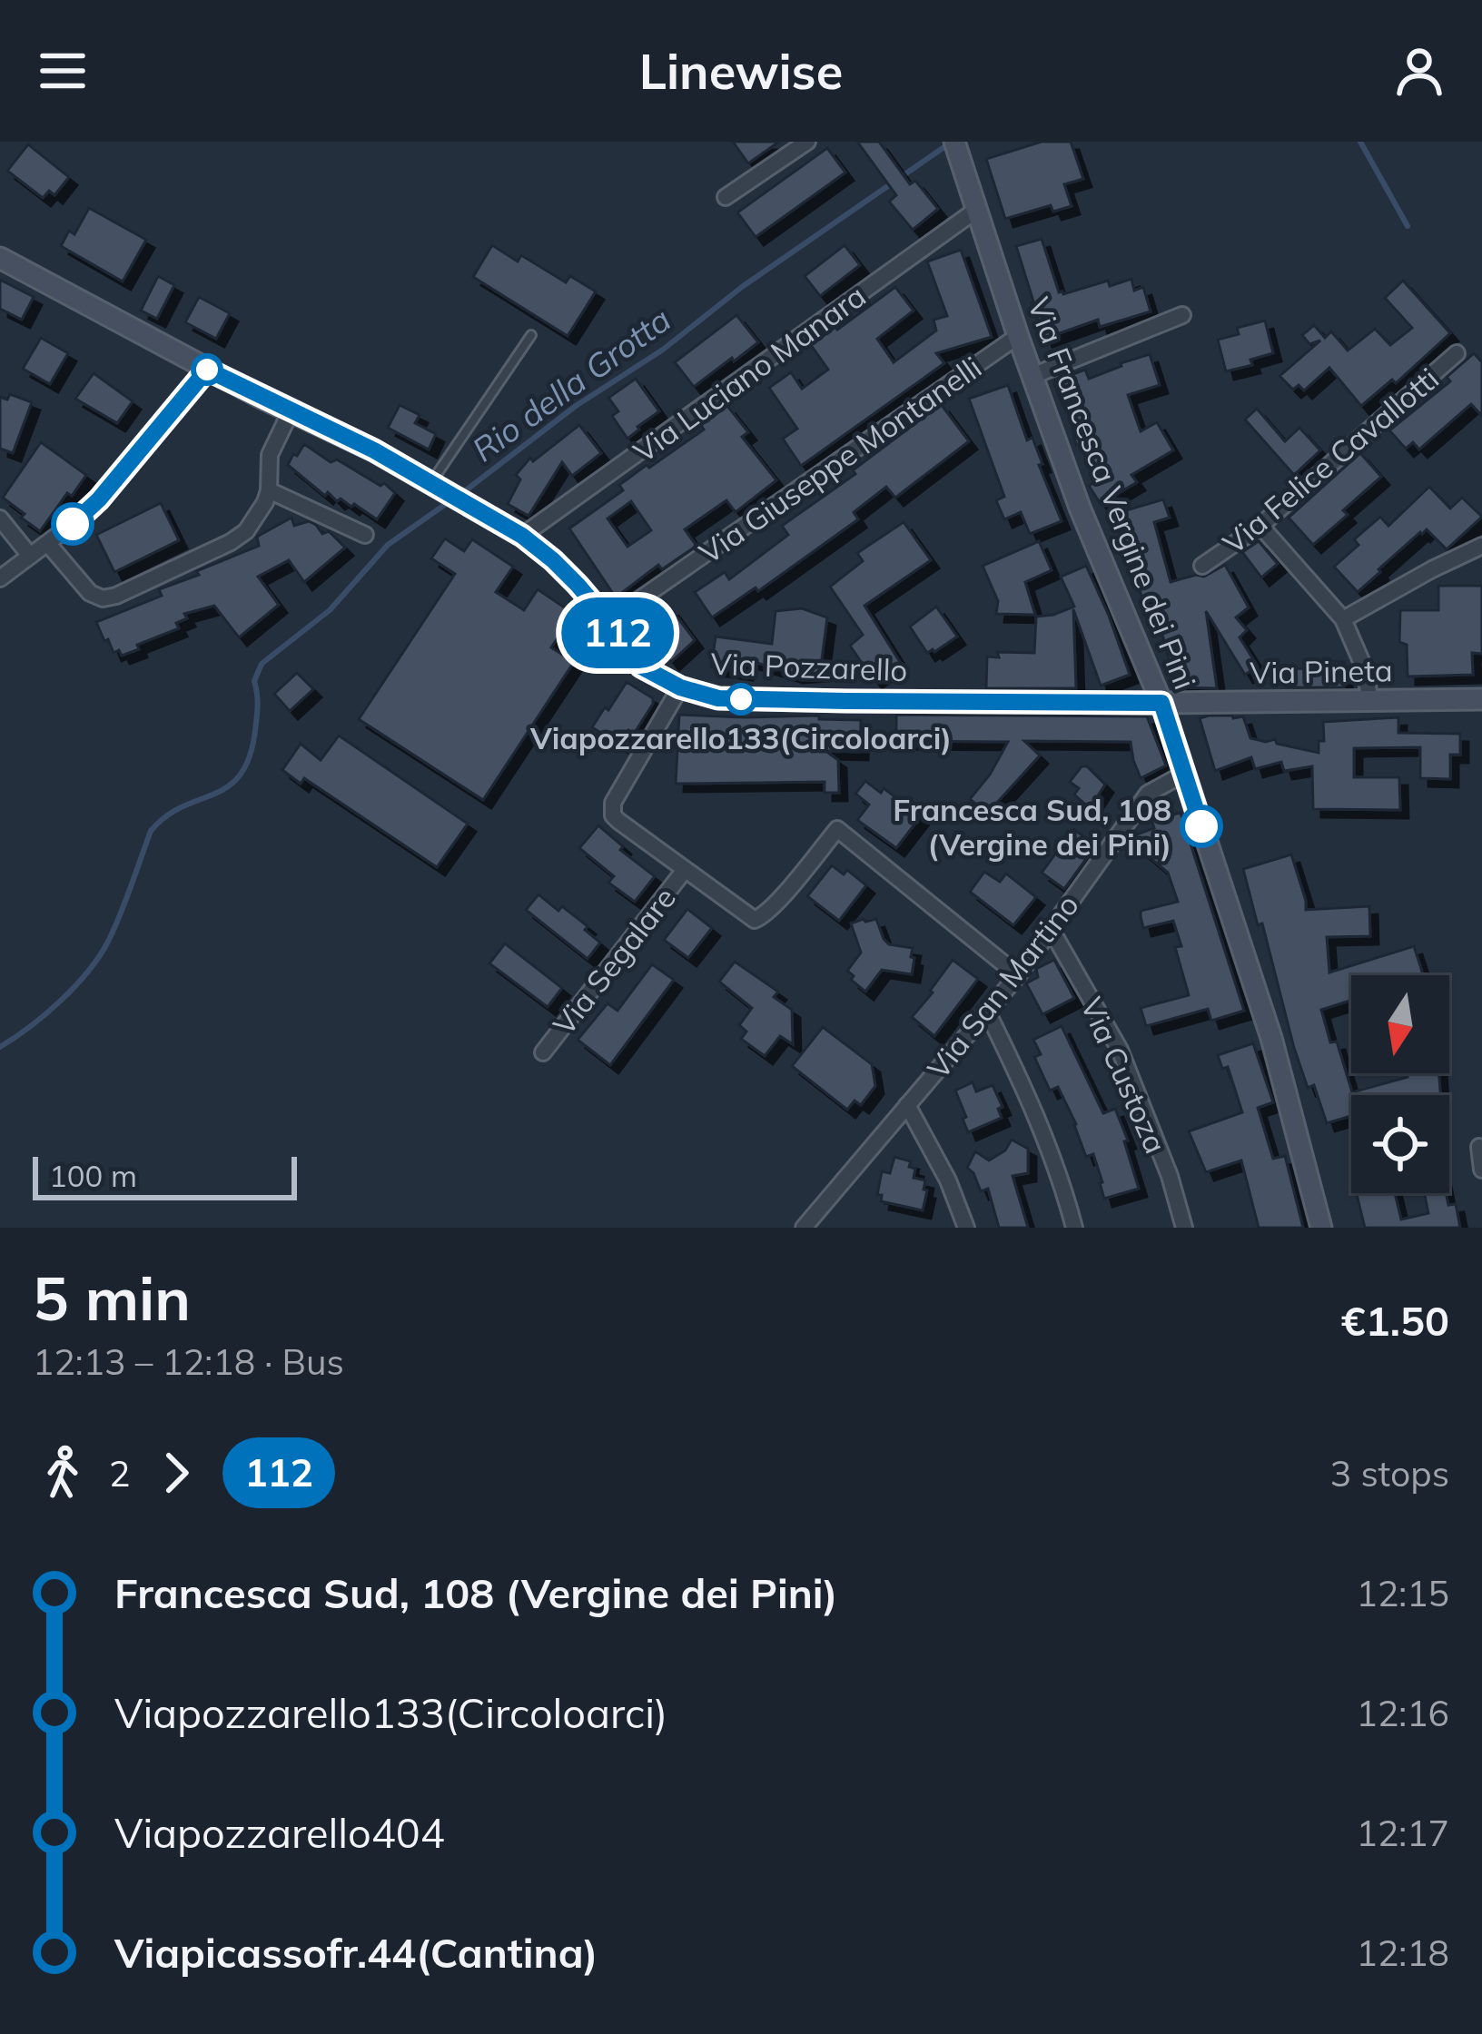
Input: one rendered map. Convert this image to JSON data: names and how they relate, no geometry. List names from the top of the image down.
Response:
{
  "streets": {
    "street": [
      "Via Luciano Manara",
      "Via Giuseppe Montanelli",
      "Via Felice Cavallotti",
      "Via Francesca Vergine dei Pini",
      "Via Pozzarello",
      "Via Pineta",
      "Via Segalare",
      "Via San Martino",
      "Via Custoza"
    ]
  },
  "crossings": [
    ["Via Luciano Manara", "Via Francesca Vergine dei Pini"],
    ["Via Luciano Manara", "Via Pozzarello"],
    ["Via Giuseppe Montanelli", "Via Francesca Vergine dei Pini"],
    ["Via Giuseppe Montanelli", "Via Pozzarello"],
    ["Via Francesca Vergine dei Pini", "Via Pozzarello"],
    ["Via Francesca Vergine dei Pini", "Via Pineta"],
    ["Via Francesca Vergine dei Pini", "Via San Martino"],
    ["Via Pozzarello", "Via Pineta"],
    ["Via San Martino", "Via Custoza"]
  ],
  "water": ["Rio della Grotta"],
  "places": ["Viapozzarello133(Circoloarci)", "Francesca Sud, 108 (Vergine dei Pini)"],
  "lines": ["bus line 112"],
  "scale_bar": "100 m",
  "north": "bottom",
  "page": {
    "header": "Linewise",
    "on_map": "112",
    "scale": "100 m",
    "heading": ["5 min", "12:13 – 12:18 · Bus", "€1.50"],
    "legs": ["2", "112", "3 stops"],
    "list": [
      {
        "name": "Francesca Sud, 108 (Vergine dei Pini)",
        "value": "12:15"
      },
      {
        "name": "Viapozzarello133(Circoloarci)",
        "value": "12:16"
      },
      {
        "name": "Viapozzarello404",
        "value": "12:17"
      },
      {
        "name": "Viapicassofr.44(Cantina)",
        "value": "12:18"
      }
    ]
  }
}
